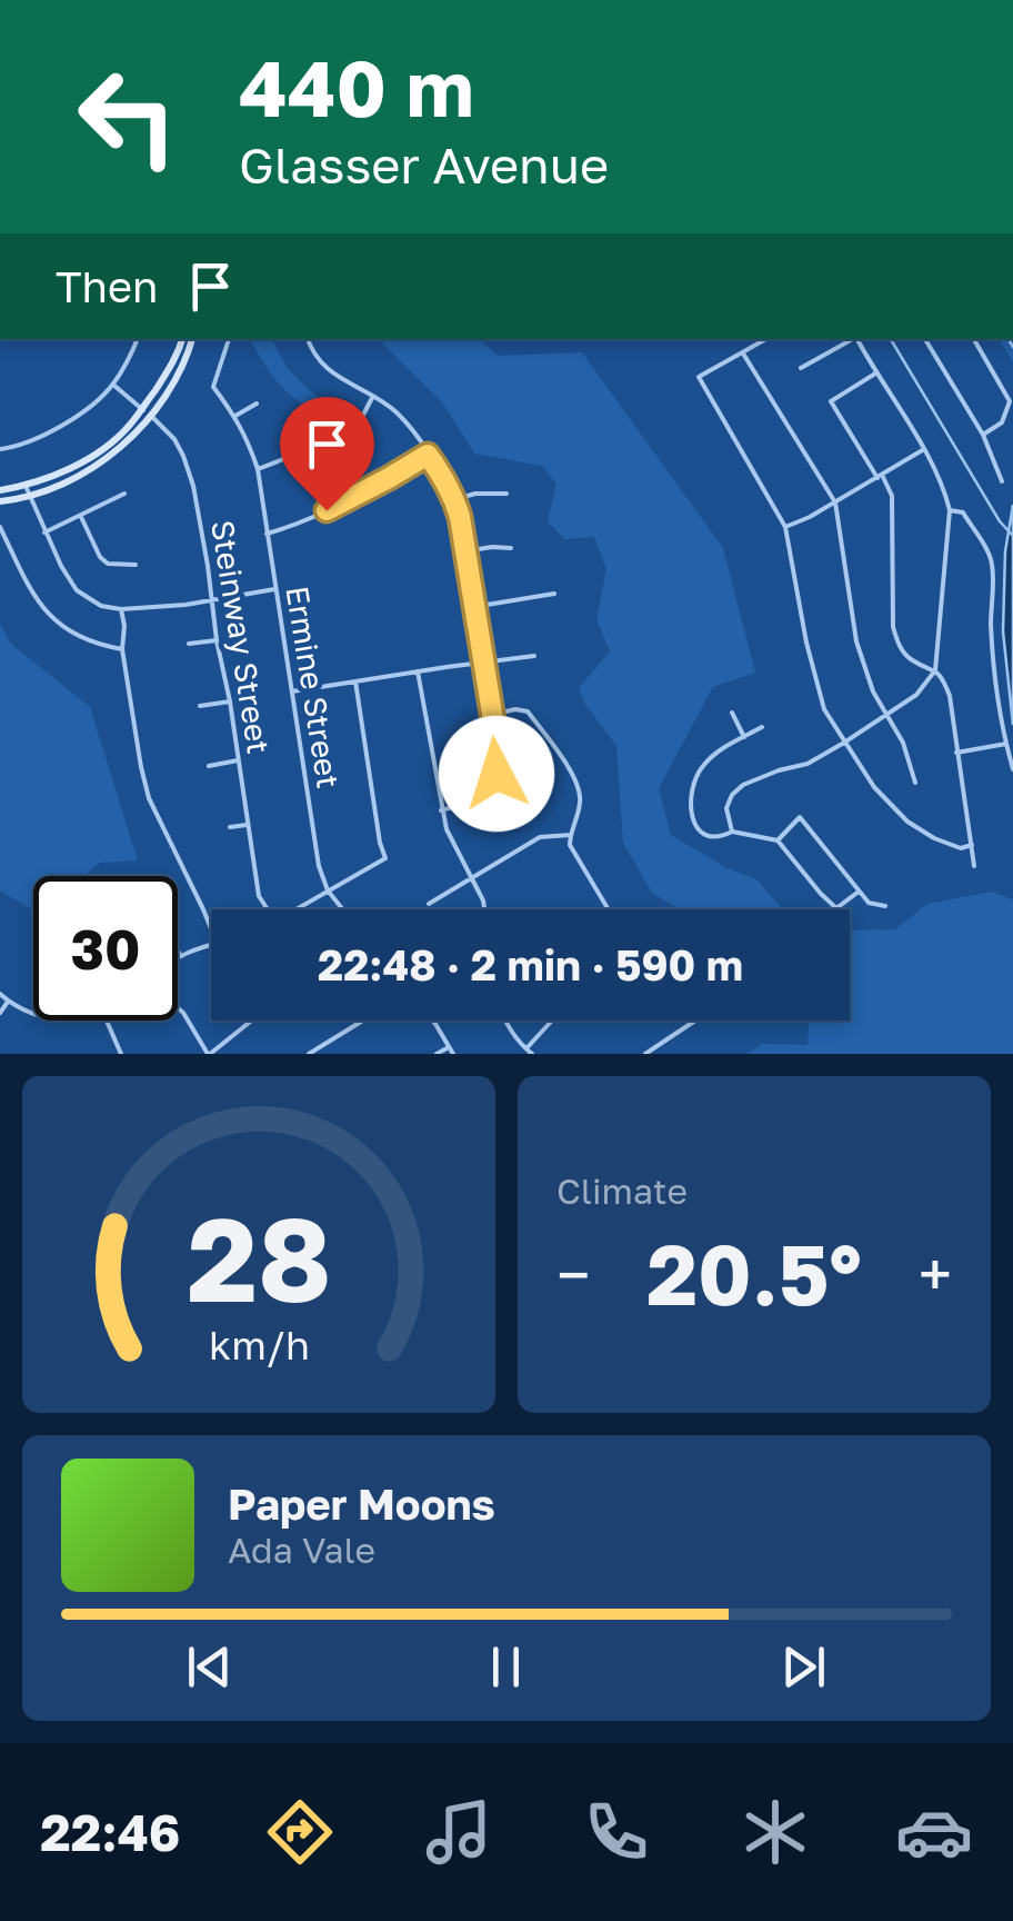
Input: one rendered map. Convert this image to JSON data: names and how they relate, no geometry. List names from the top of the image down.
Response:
{
  "streets": {
    "street": ["Steinway Street", "Ermine Street"]
  },
  "page": {
    "turn": ["440 m", "Glasser Avenue"],
    "then": "Then",
    "limit": "30",
    "trip": "22:48 · 2 min · 590 m",
    "tile": "Climate",
    "heat": ["−", "20.5°", "+"],
    "song": ["Paper Moons", "Ada Vale"],
    "tabs": "22:46",
    "gauge": ["28", "km/h"]
  }
}
